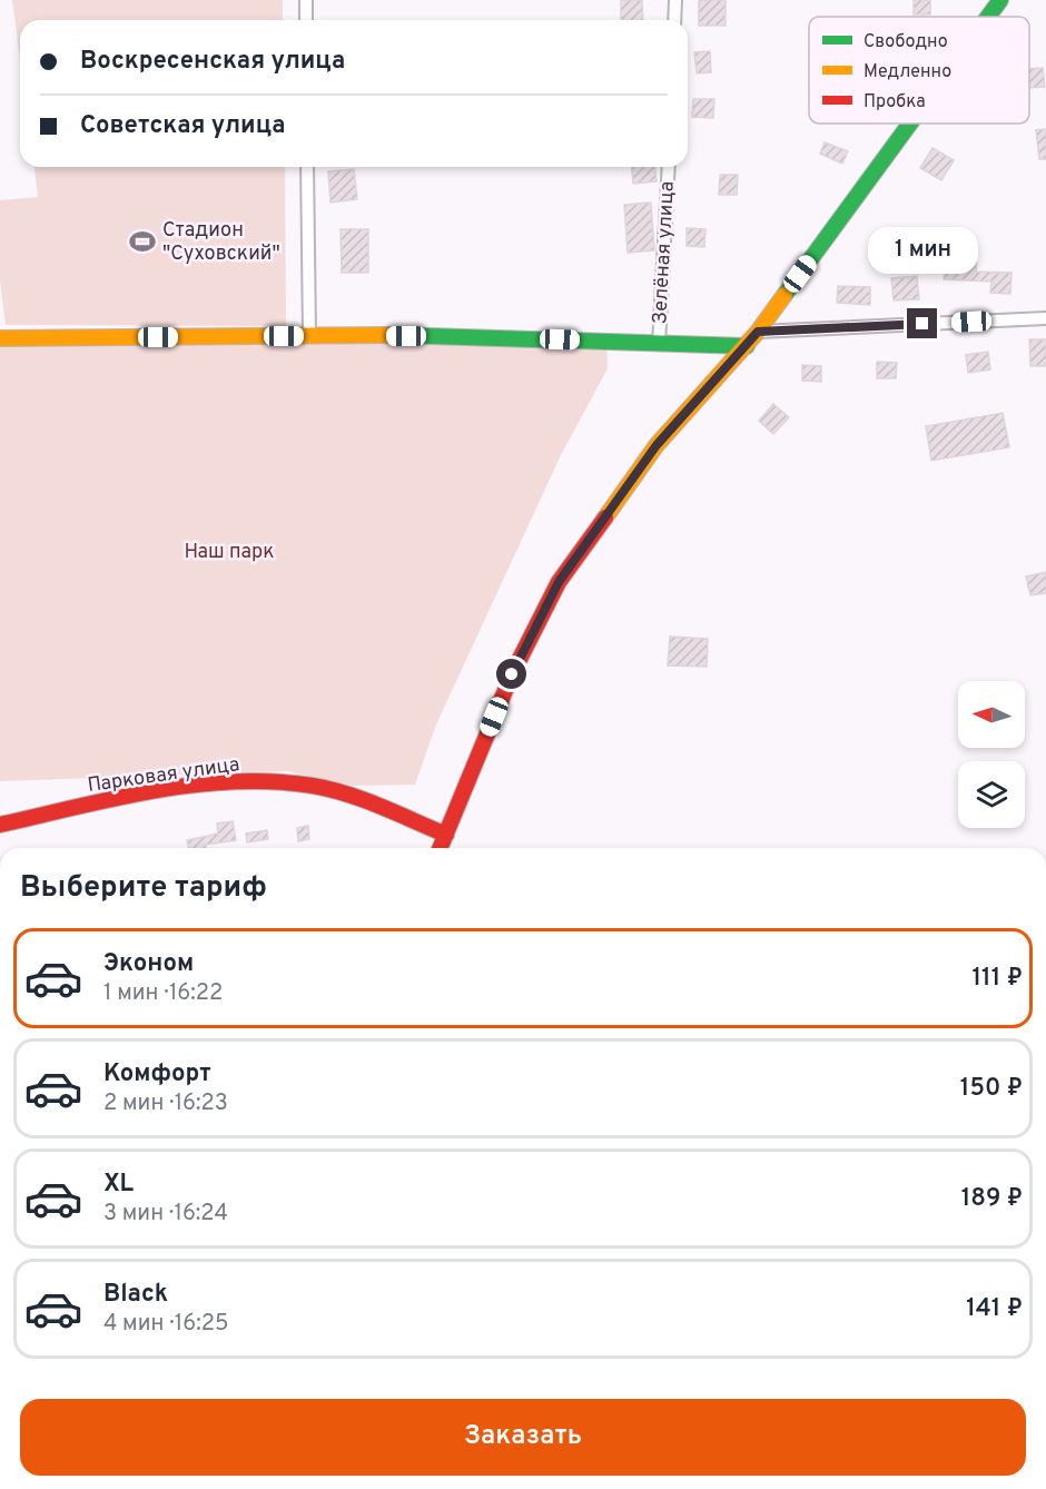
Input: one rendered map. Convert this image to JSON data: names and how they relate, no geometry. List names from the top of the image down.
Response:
{
  "streets": {
    "street": ["Зелёная улица", "Парковая улица"]
  },
  "parks": ["Наш парк"],
  "places": {
    "sports": ["Стадион \"Суховский\""]
  },
  "legend": ["Свободно", "Медленно", "Пробка"],
  "north": "left",
  "page": {
    "banner": ["Воскресенская улица", "Советская улица"],
    "bubble": "1 мин",
    "heading": "Выберите тариф",
    "list": [
      {
        "name": "Эконом",
        "note": "1 мин · 16:22",
        "value": "111 ₽"
      },
      {
        "name": "Комфорт",
        "note": "2 мин · 16:23",
        "value": "150 ₽"
      },
      {
        "name": "XL",
        "note": "3 мин · 16:24",
        "value": "189 ₽"
      },
      {
        "name": "Black",
        "note": "4 мин · 16:25",
        "value": "141 ₽"
      }
    ],
    "buttons": "Заказать"
  }
}
